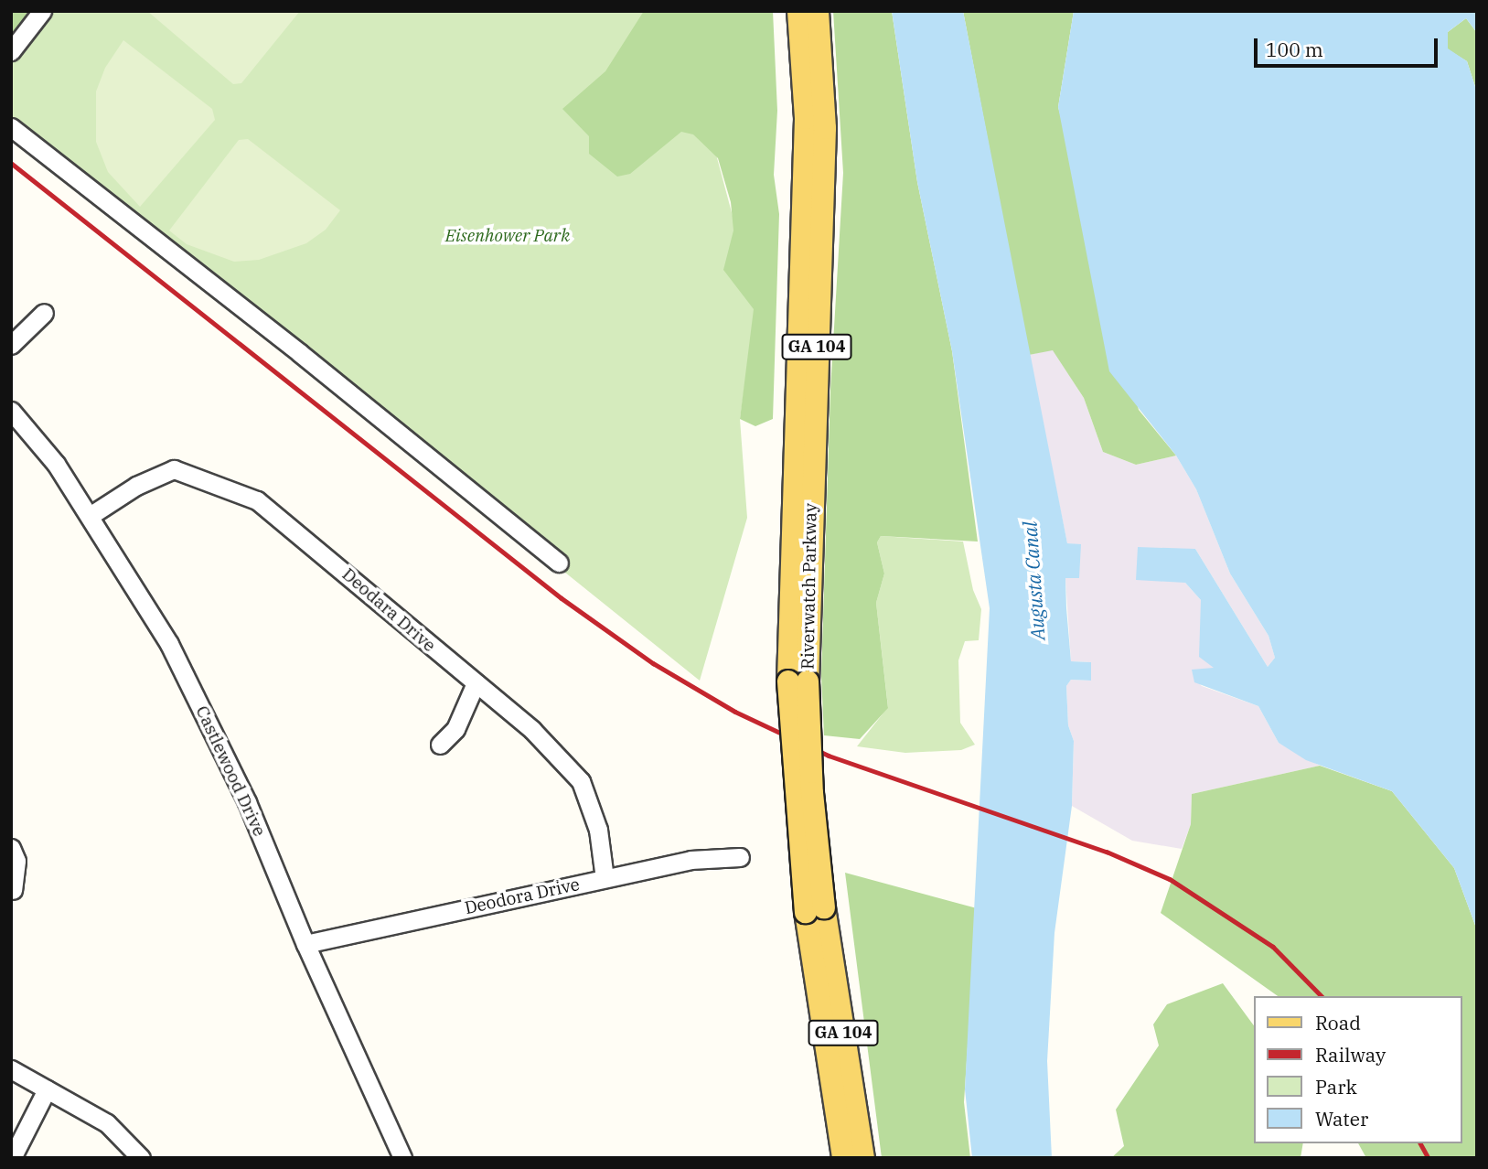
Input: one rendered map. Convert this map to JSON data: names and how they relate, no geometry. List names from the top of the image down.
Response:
{
  "streets": {
    "main road": ["GA 104", "Riverwatch Parkway"],
    "street": ["Deodara Drive", "Castlewood Drive", "Deodora Drive"]
  },
  "crossings": [
    ["Deodara Drive", "Castlewood Drive"],
    ["Deodara Drive", "Deodora Drive"],
    ["Castlewood Drive", "Deodora Drive"]
  ],
  "water": ["Augusta Canal"],
  "parks": ["Eisenhower Park"],
  "legend": [
    "Road",
    "Railway",
    "Park",
    "Water"
  ],
  "scale_bar": "100 m"
}
